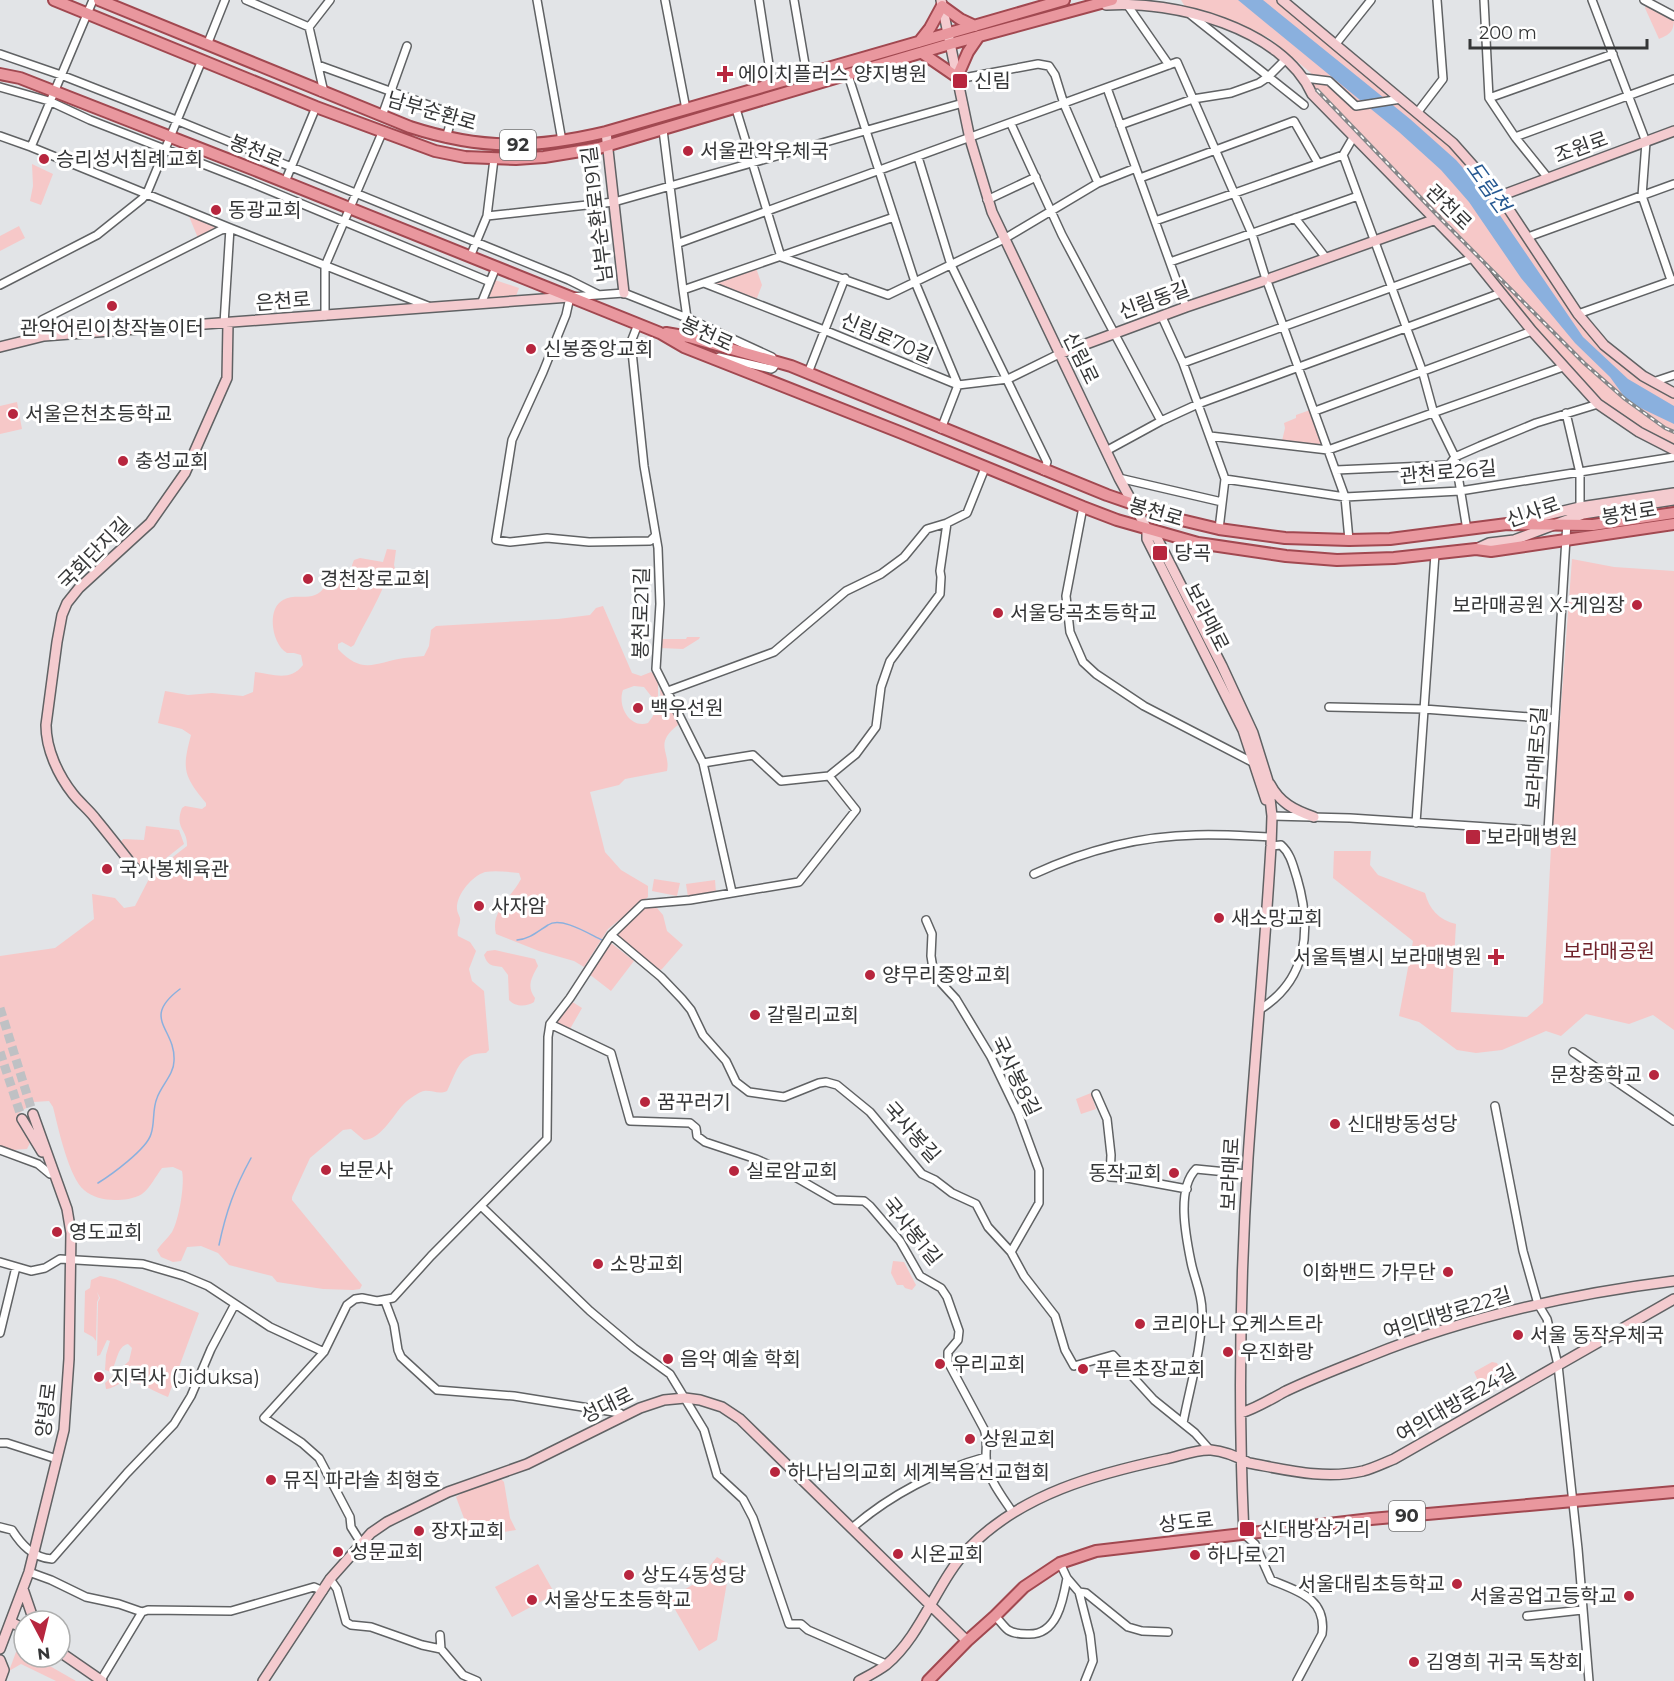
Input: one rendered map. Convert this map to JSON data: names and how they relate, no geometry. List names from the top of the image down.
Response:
{
  "streets": {
    "main road": [
      "남부순환로",
      "92",
      "봉천로",
      "90",
      "상도로"
    ],
    "street": [
      "조원로",
      "관천로",
      "남부순환로191길",
      "신림동길",
      "은천로",
      "신림로70길",
      "신림로",
      "관천로26길",
      "신사로",
      "국회단지길",
      "봉천로21길",
      "보라매로",
      "보라매로5길",
      "국사봉8길",
      "국사봉길",
      "국사봉1길",
      "여의대방로22길",
      "여의대방로24길",
      "성대로",
      "양녕로"
    ]
  },
  "crossings": [
    ["남부순환로", "봉천로"],
    ["남부순환로", "관천로"],
    ["남부순환로", "남부순환로191길"],
    ["남부순환로", "신림로"],
    ["봉천로", "은천로"],
    ["봉천로", "신림로"],
    ["봉천로", "신사로"],
    ["봉천로", "봉천로21길"],
    ["봉천로", "보라매로"],
    ["봉천로", "보라매로5길"],
    ["관천로", "신림동길"],
    ["신림동길", "신림로70길"],
    ["신림동길", "신림로"],
    ["은천로", "국회단지길"],
    ["신림로70길", "신림로"],
    ["신림로", "보라매로"],
    ["신사로", "보라매로5길"],
    ["보라매로", "보라매로5길"],
    ["보라매로", "여의대방로22길"],
    ["보라매로", "여의대방로24길"],
    ["보라매로", "상도로"],
    ["국사봉8길", "국사봉길"],
    ["성대로", "상도로"]
  ],
  "water": ["도림천"],
  "parks": ["보라매공원"],
  "places": {
    "health": ["에이치플러스 양지병원", "서울특별시 보라매병원"],
    "transit": [
      "신림",
      "당곡",
      "보라매병원",
      "신대방삼거리"
    ],
    "other": [
      "서울관악우체국",
      "승리성서침례교회",
      "동광교회",
      "관악어린이창작놀이터",
      "신봉중앙교회",
      "서울은천초등학교",
      "충성교회",
      "경천장로교회",
      "보라매공원 X-게임장",
      "서울당곡초등학교",
      "백우선원",
      "국사봉체육관",
      "사자암",
      "새소망교회",
      "양무리중앙교회",
      "갈릴리교회",
      "문창중학교",
      "꿈꾸러기",
      "신대방동성당",
      "보문사",
      "실로암교회",
      "동작교회",
      "영도교회",
      "소망교회",
      "이화밴드 가무단",
      "코리아나 오케스트라",
      "서울 동작우체국",
      "우진화랑",
      "음악 예술 학회",
      "우리교회",
      "푸른초장교회",
      "지덕사 (Jiduksa)",
      "상원교회",
      "하나님의교회 세계복음선교협회",
      "뮤직 파라솔 최형호",
      "장자교회",
      "성문교회",
      "시온교회",
      "하나로 21",
      "상도4동성당",
      "서울대림초등학교",
      "서울공업고등학교",
      "서울상도초등학교",
      "김영희 귀국 독창회"
    ]
  },
  "scale_bar": "200 m",
  "north": "bottom"
}
